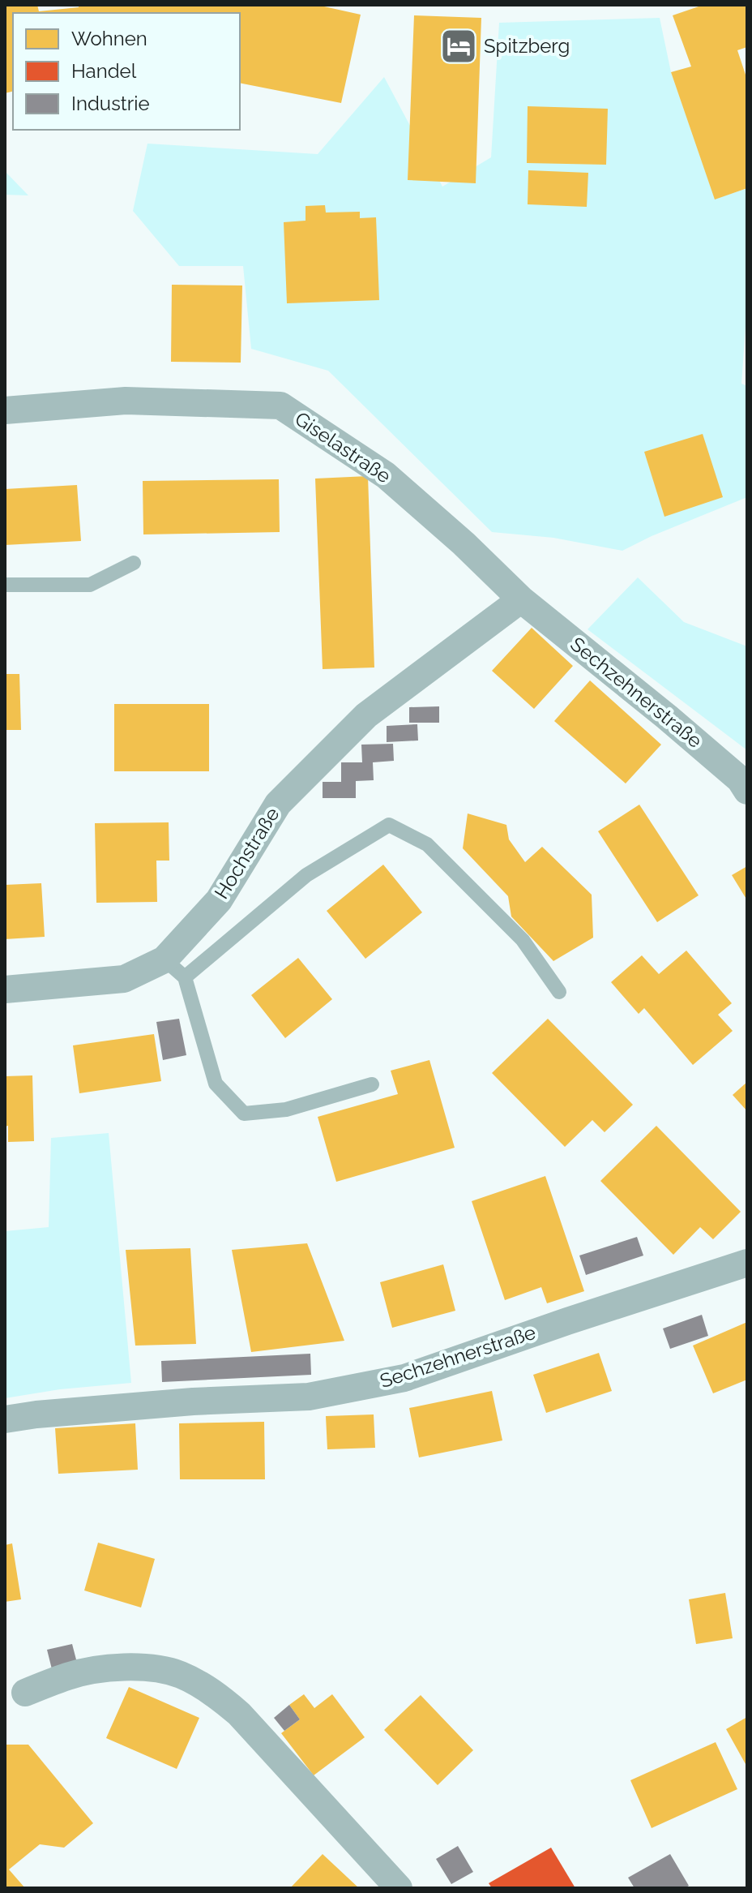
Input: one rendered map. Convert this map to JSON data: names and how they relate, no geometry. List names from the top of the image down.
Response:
{
  "streets": {
    "street": ["Giselastraße", "Sechzehnerstraße", "Hochstraße"]
  },
  "crossings": [
    ["Giselastraße", "Sechzehnerstraße"],
    ["Giselastraße", "Hochstraße"],
    ["Sechzehnerstraße", "Hochstraße"]
  ],
  "places": {
    "hotel": ["Spitzberg"]
  },
  "legend": ["Wohnen", "Handel", "Industrie"]
}
